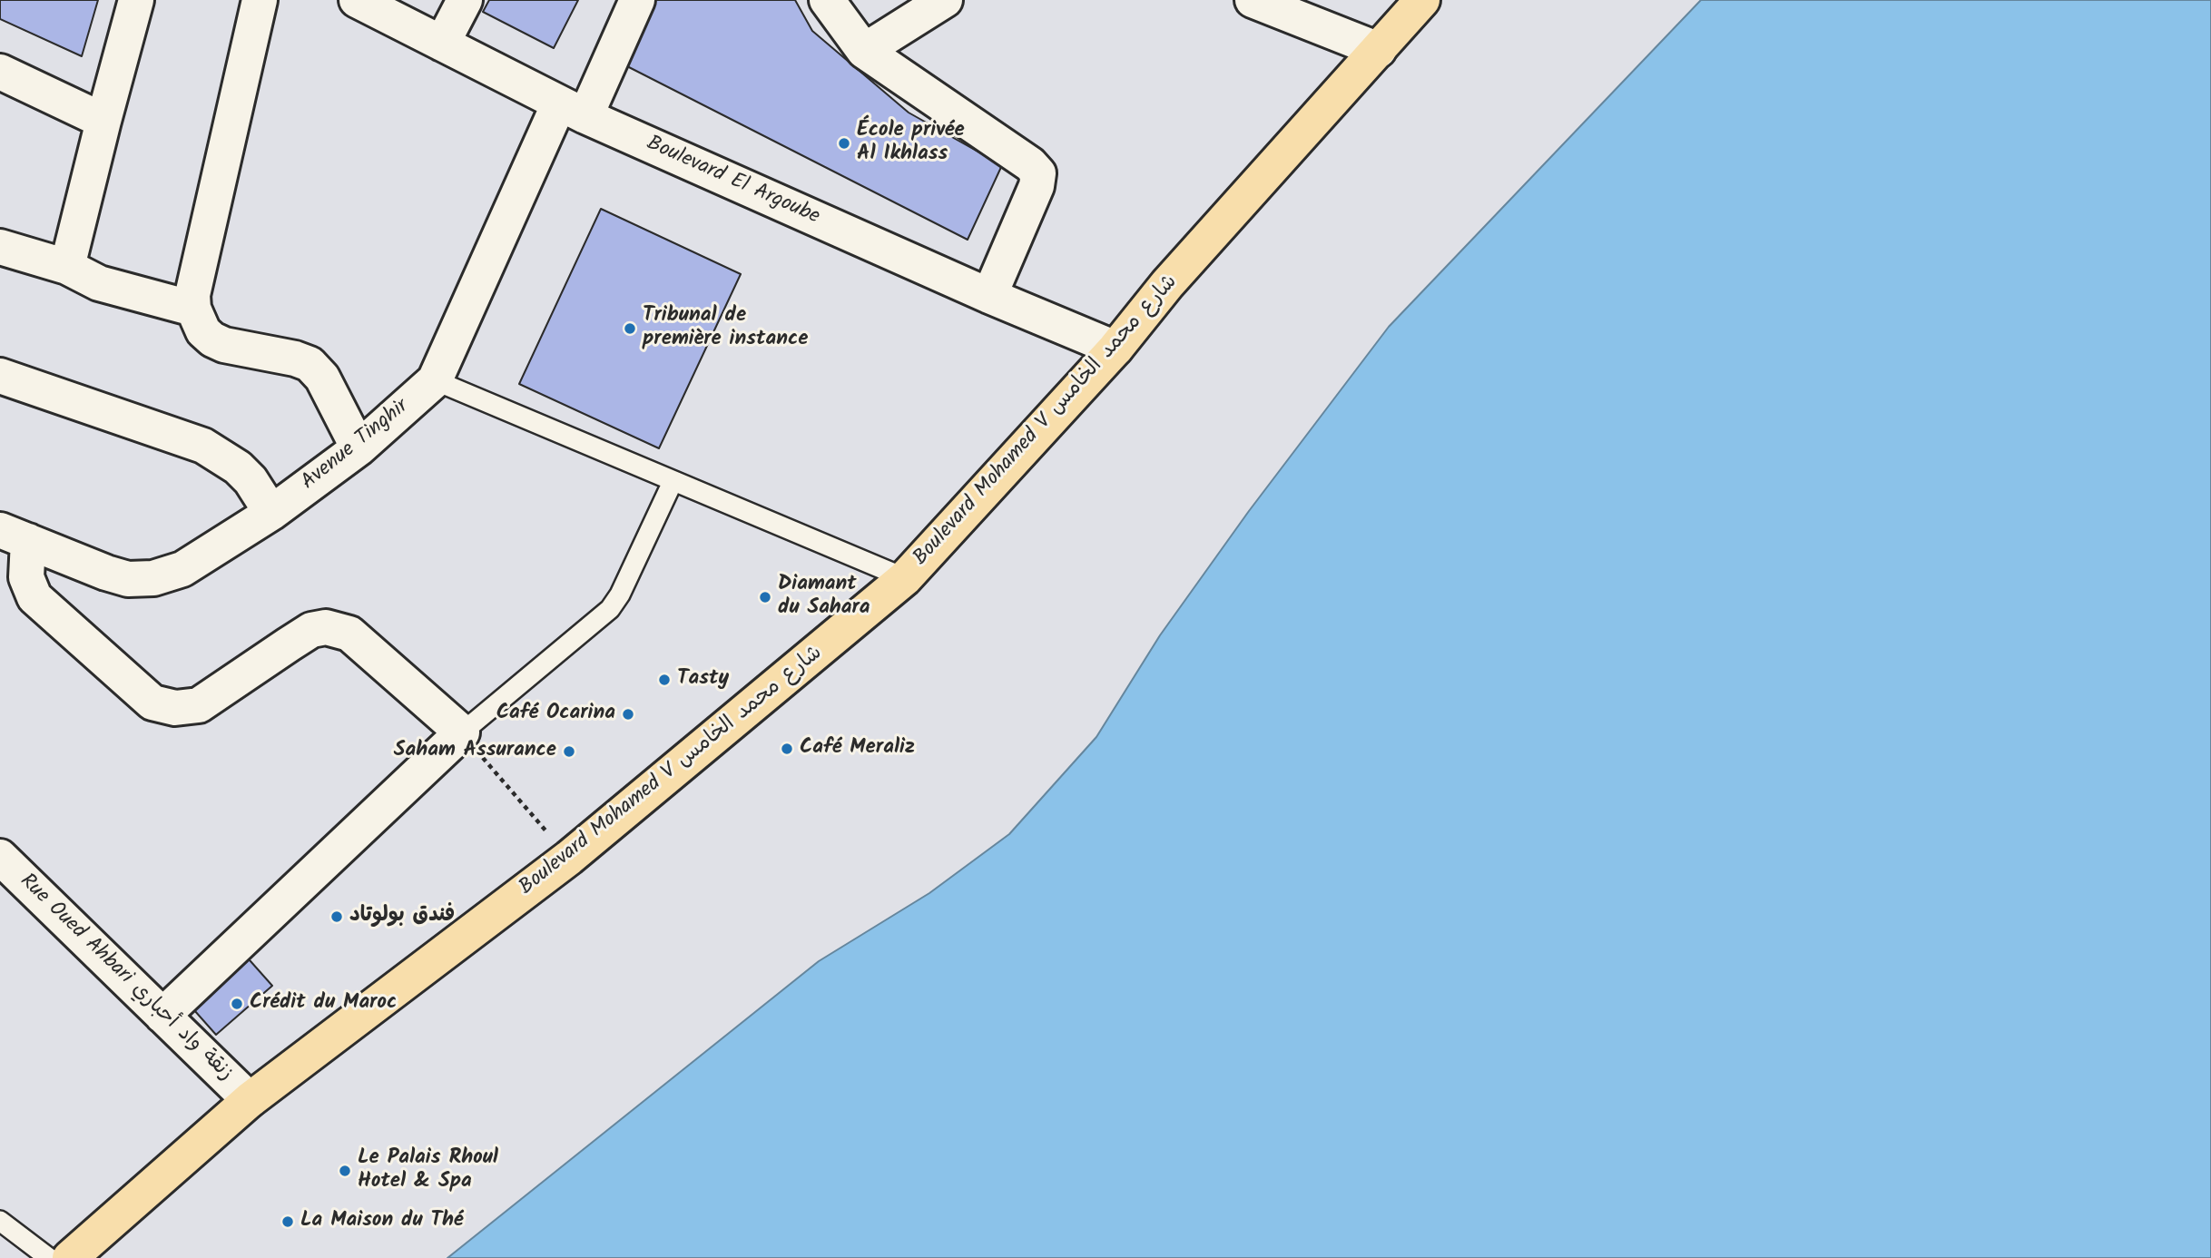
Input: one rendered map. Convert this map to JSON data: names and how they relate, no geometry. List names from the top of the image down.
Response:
{
  "streets": {
    "main road": ["Boulevard Mohamed V شارع محمد الخامس"],
    "street": ["Boulevard El Argoube", "Avenue Tinghir", "Rue Oued Ahbari زنقة واد أحباري"]
  },
  "crossings": [
    ["Boulevard El Argoube", "Boulevard Mohamed V شارع محمد الخامس"],
    ["Boulevard El Argoube", "Avenue Tinghir"],
    ["Boulevard Mohamed V شارع محمد الخامس", "Rue Oued Ahbari زنقة واد أحباري"]
  ],
  "places": [
    "École privée Al Ikhlass",
    "Tribunal de première instance",
    "Diamant du Sahara",
    "Tasty",
    "Café Ocarina",
    "Café Meraliz",
    "Saham Assurance",
    "فندق بولوتاد",
    "Crédit du Maroc",
    "Le Palais Rhoul Hotel & Spa",
    "La Maison du Thé"
  ]
}
